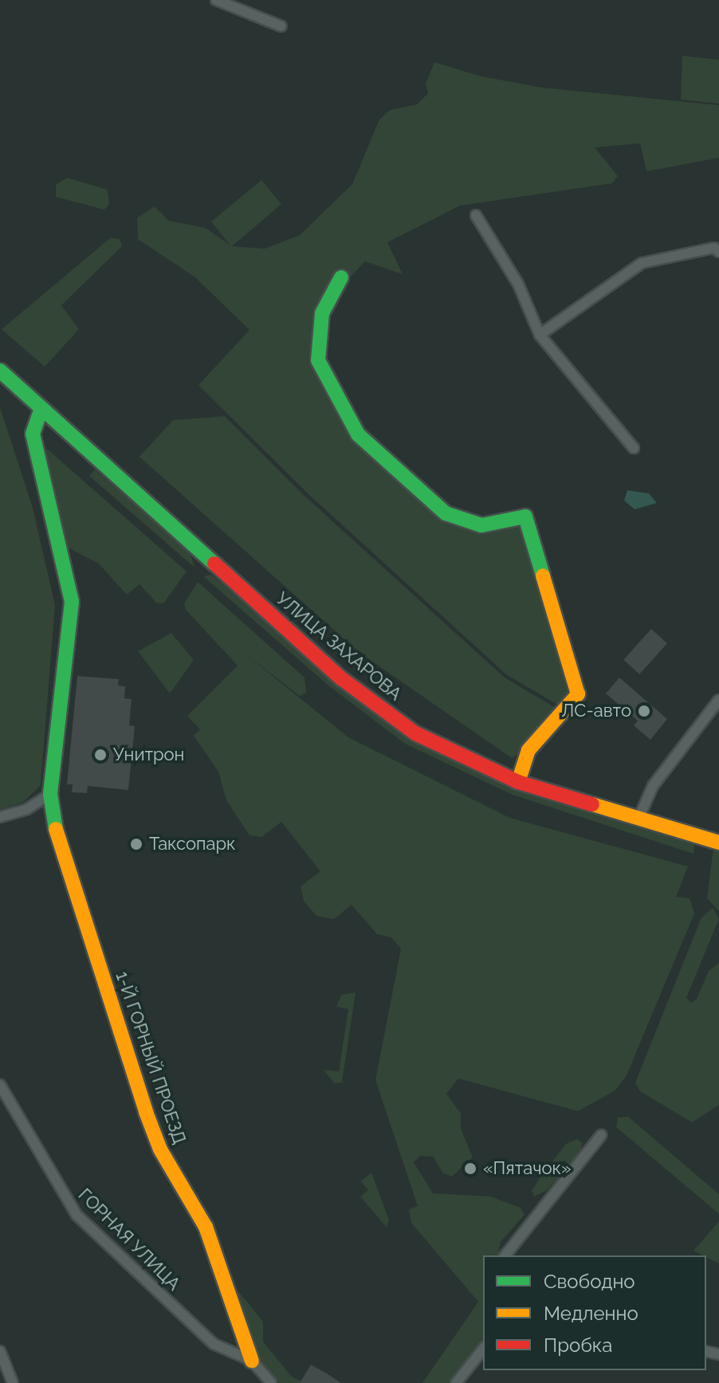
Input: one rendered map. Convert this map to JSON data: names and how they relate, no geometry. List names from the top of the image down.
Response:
{
  "streets": {
    "street": ["УЛИЦА ЗАХАРОВА", "1-Й ГОРНЫЙ ПРОЕЗД", "ГОРНАЯ УЛИЦА"]
  },
  "crossings": [
    ["УЛИЦА ЗАХАРОВА", "1-Й ГОРНЫЙ ПРОЕЗД"],
    ["1-Й ГОРНЫЙ ПРОЕЗД", "ГОРНАЯ УЛИЦА"]
  ],
  "places": [
    "ЛС-авто",
    "Унитрон",
    "Таксопарк",
    "«Пятачок»"
  ],
  "legend": ["Свободно", "Медленно", "Пробка"]
}
